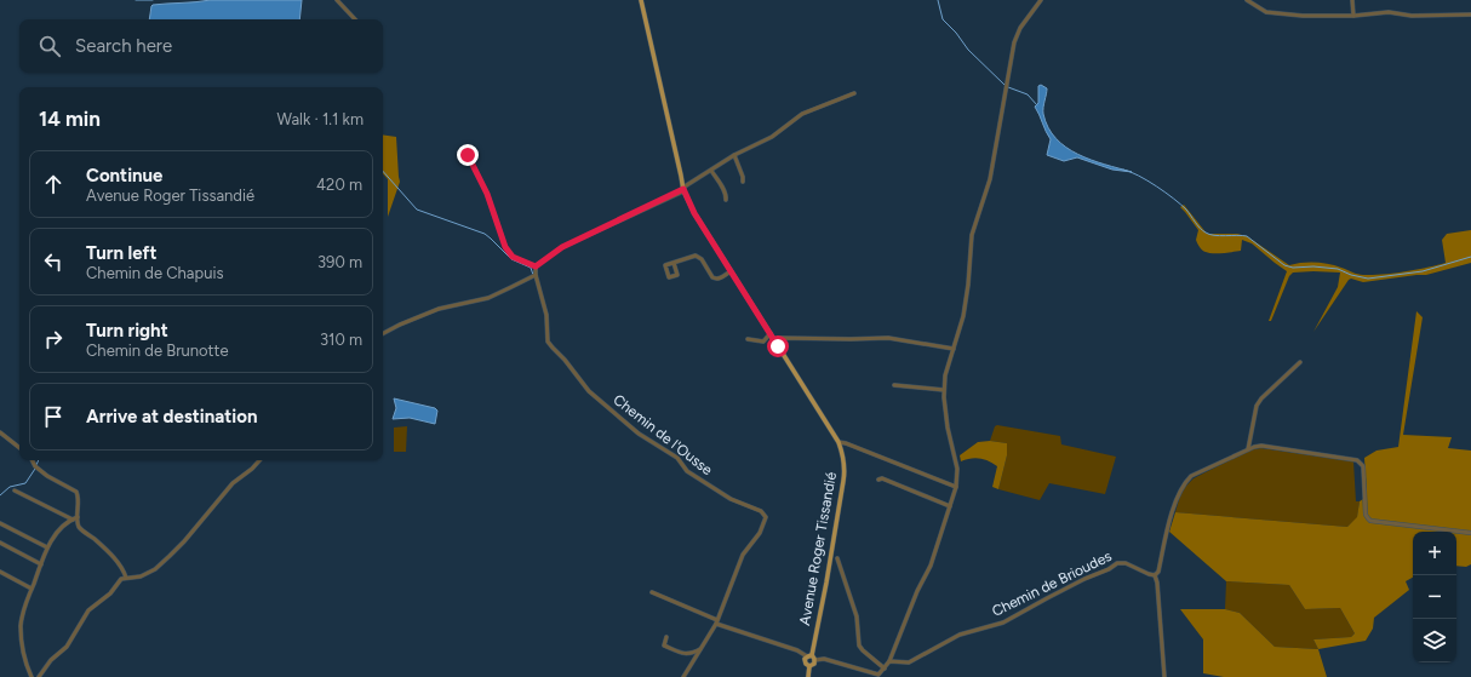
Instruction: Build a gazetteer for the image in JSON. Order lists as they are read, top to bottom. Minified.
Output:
{"streets":{"main road":["Avenue Roger Tissandié"],"street":["Chemin de l'Ousse","Chemin de Brioudes"]},"page":{"search":"Search here","heading":["14 min","Walk · 1.1 km"],"list":[["Continue","Avenue Roger Tissandié","420 m"],["Turn left","Chemin de Chapuis","390 m"],["Turn right","Chemin de Brunotte","310 m"],"Arrive at destination"],"map_buttons":["+","−"]}}
